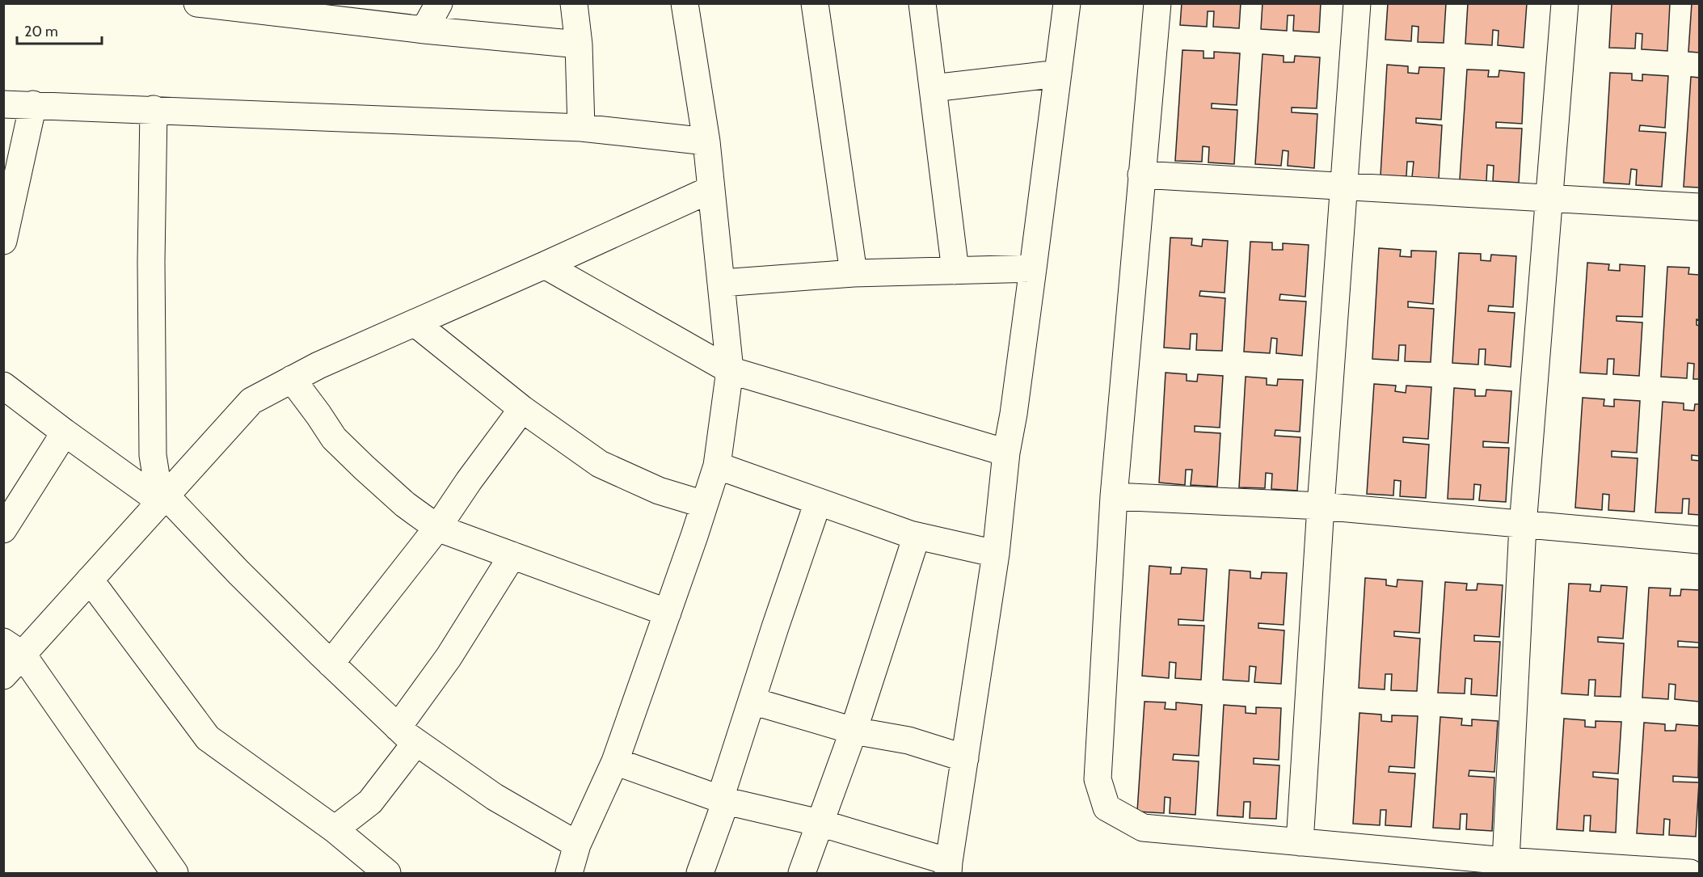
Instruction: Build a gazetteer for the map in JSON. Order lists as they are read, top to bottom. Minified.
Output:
{"scale_bar":"20 m"}
